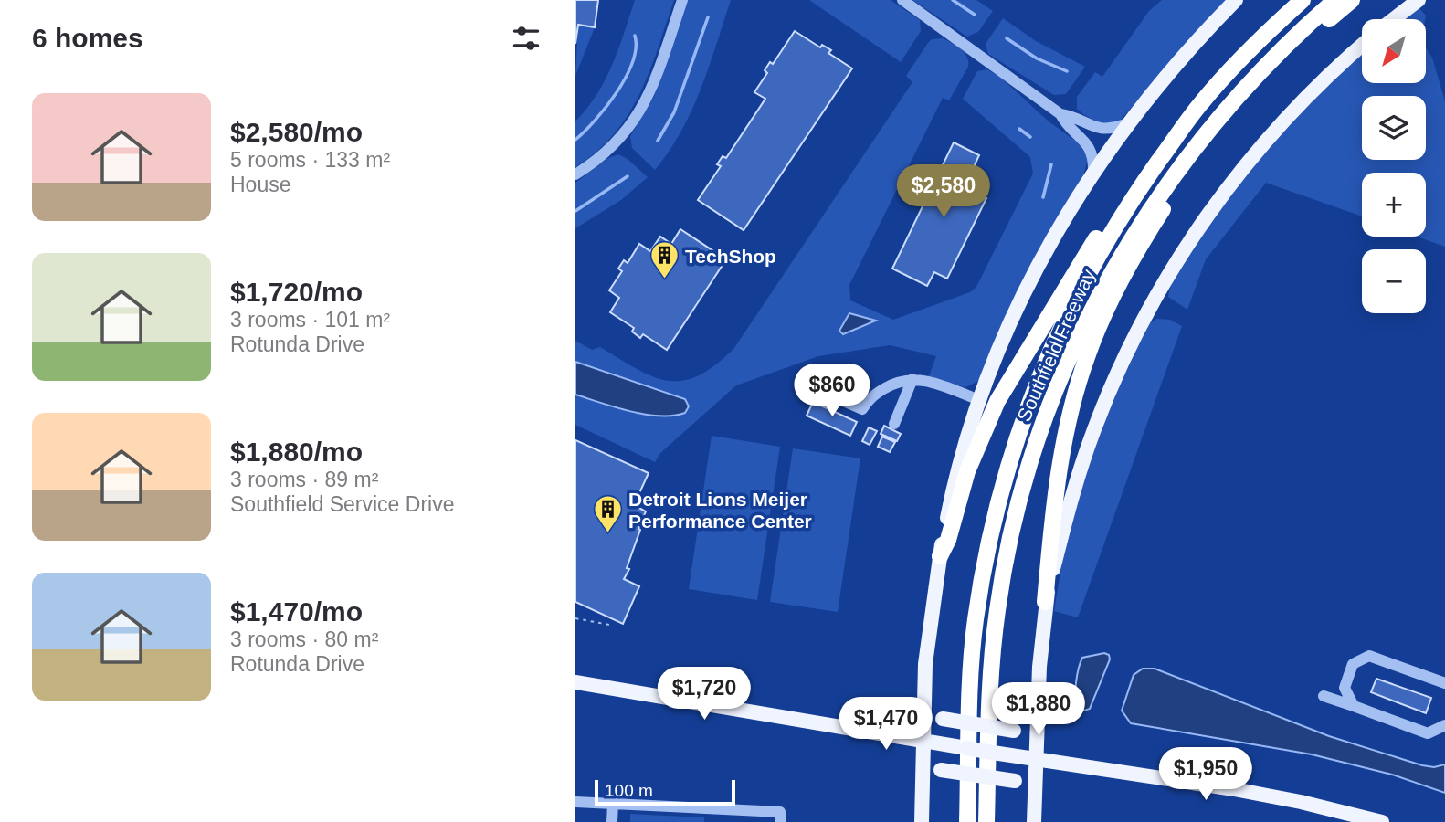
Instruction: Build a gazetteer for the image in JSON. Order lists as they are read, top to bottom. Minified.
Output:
{"streets":{"highway":["Southfield Freeway"]},"places":{"building":["TechShop","Detroit Lions Meijer Performance Center"]},"scale_bar":"100 m","north":"bottom left","page":{"heading":"6 homes","map_buttons":["+","−"],"list":[{"name":"$2,580/mo","note":"5 rooms · 133 m² · House"},{"name":"$1,720/mo","note":"3 rooms · 101 m² · Rotunda Drive"},{"name":"$1,880/mo","note":"3 rooms · 89 m² · Southfield Service Drive"},{"name":"$1,470/mo","note":"3 rooms · 80 m² · Rotunda Drive"}],"price":["$2,580","$860","$1,720","$1,880","$1,470","$1,950"],"scale":"100 m"}}
